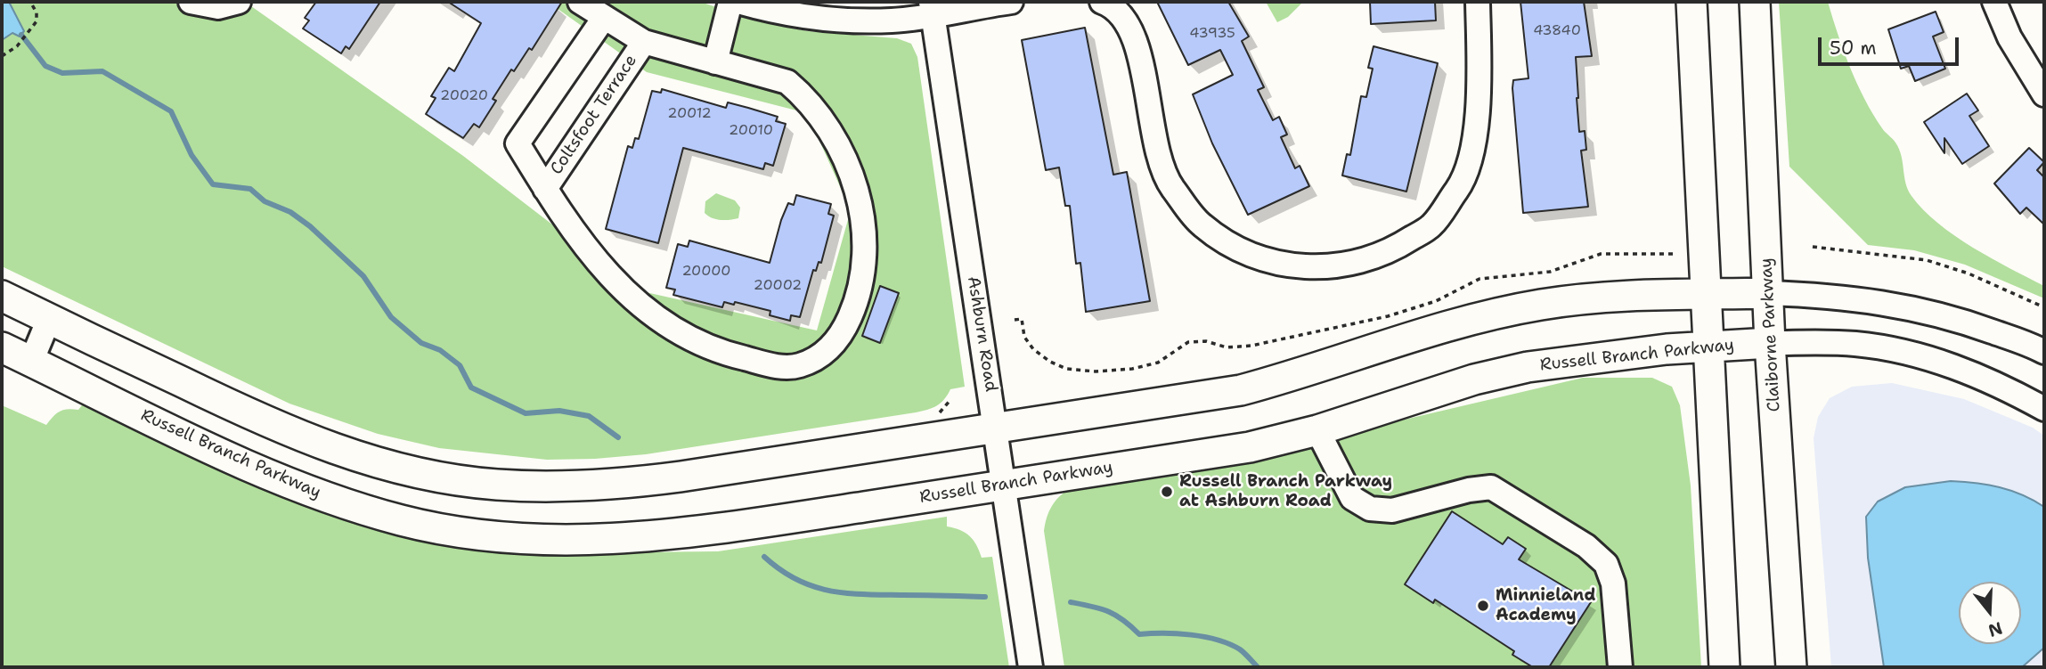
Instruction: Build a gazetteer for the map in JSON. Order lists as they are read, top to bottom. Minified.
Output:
{"streets":{"main road":["Claiborne Parkway","Russell Branch Parkway"],"street":["Coltsfoot Terrace","Ashburn Road"]},"crossings":[["Ashburn Road","Russell Branch Parkway"],["Claiborne Parkway","Russell Branch Parkway"]],"places":["Russell Branch Parkway at Ashburn Road","Minnieland Academy"],"house_numbers":["43840","43935","20020","20012","20010","20000","20002"],"scale_bar":"50 m","north":"bottom"}
